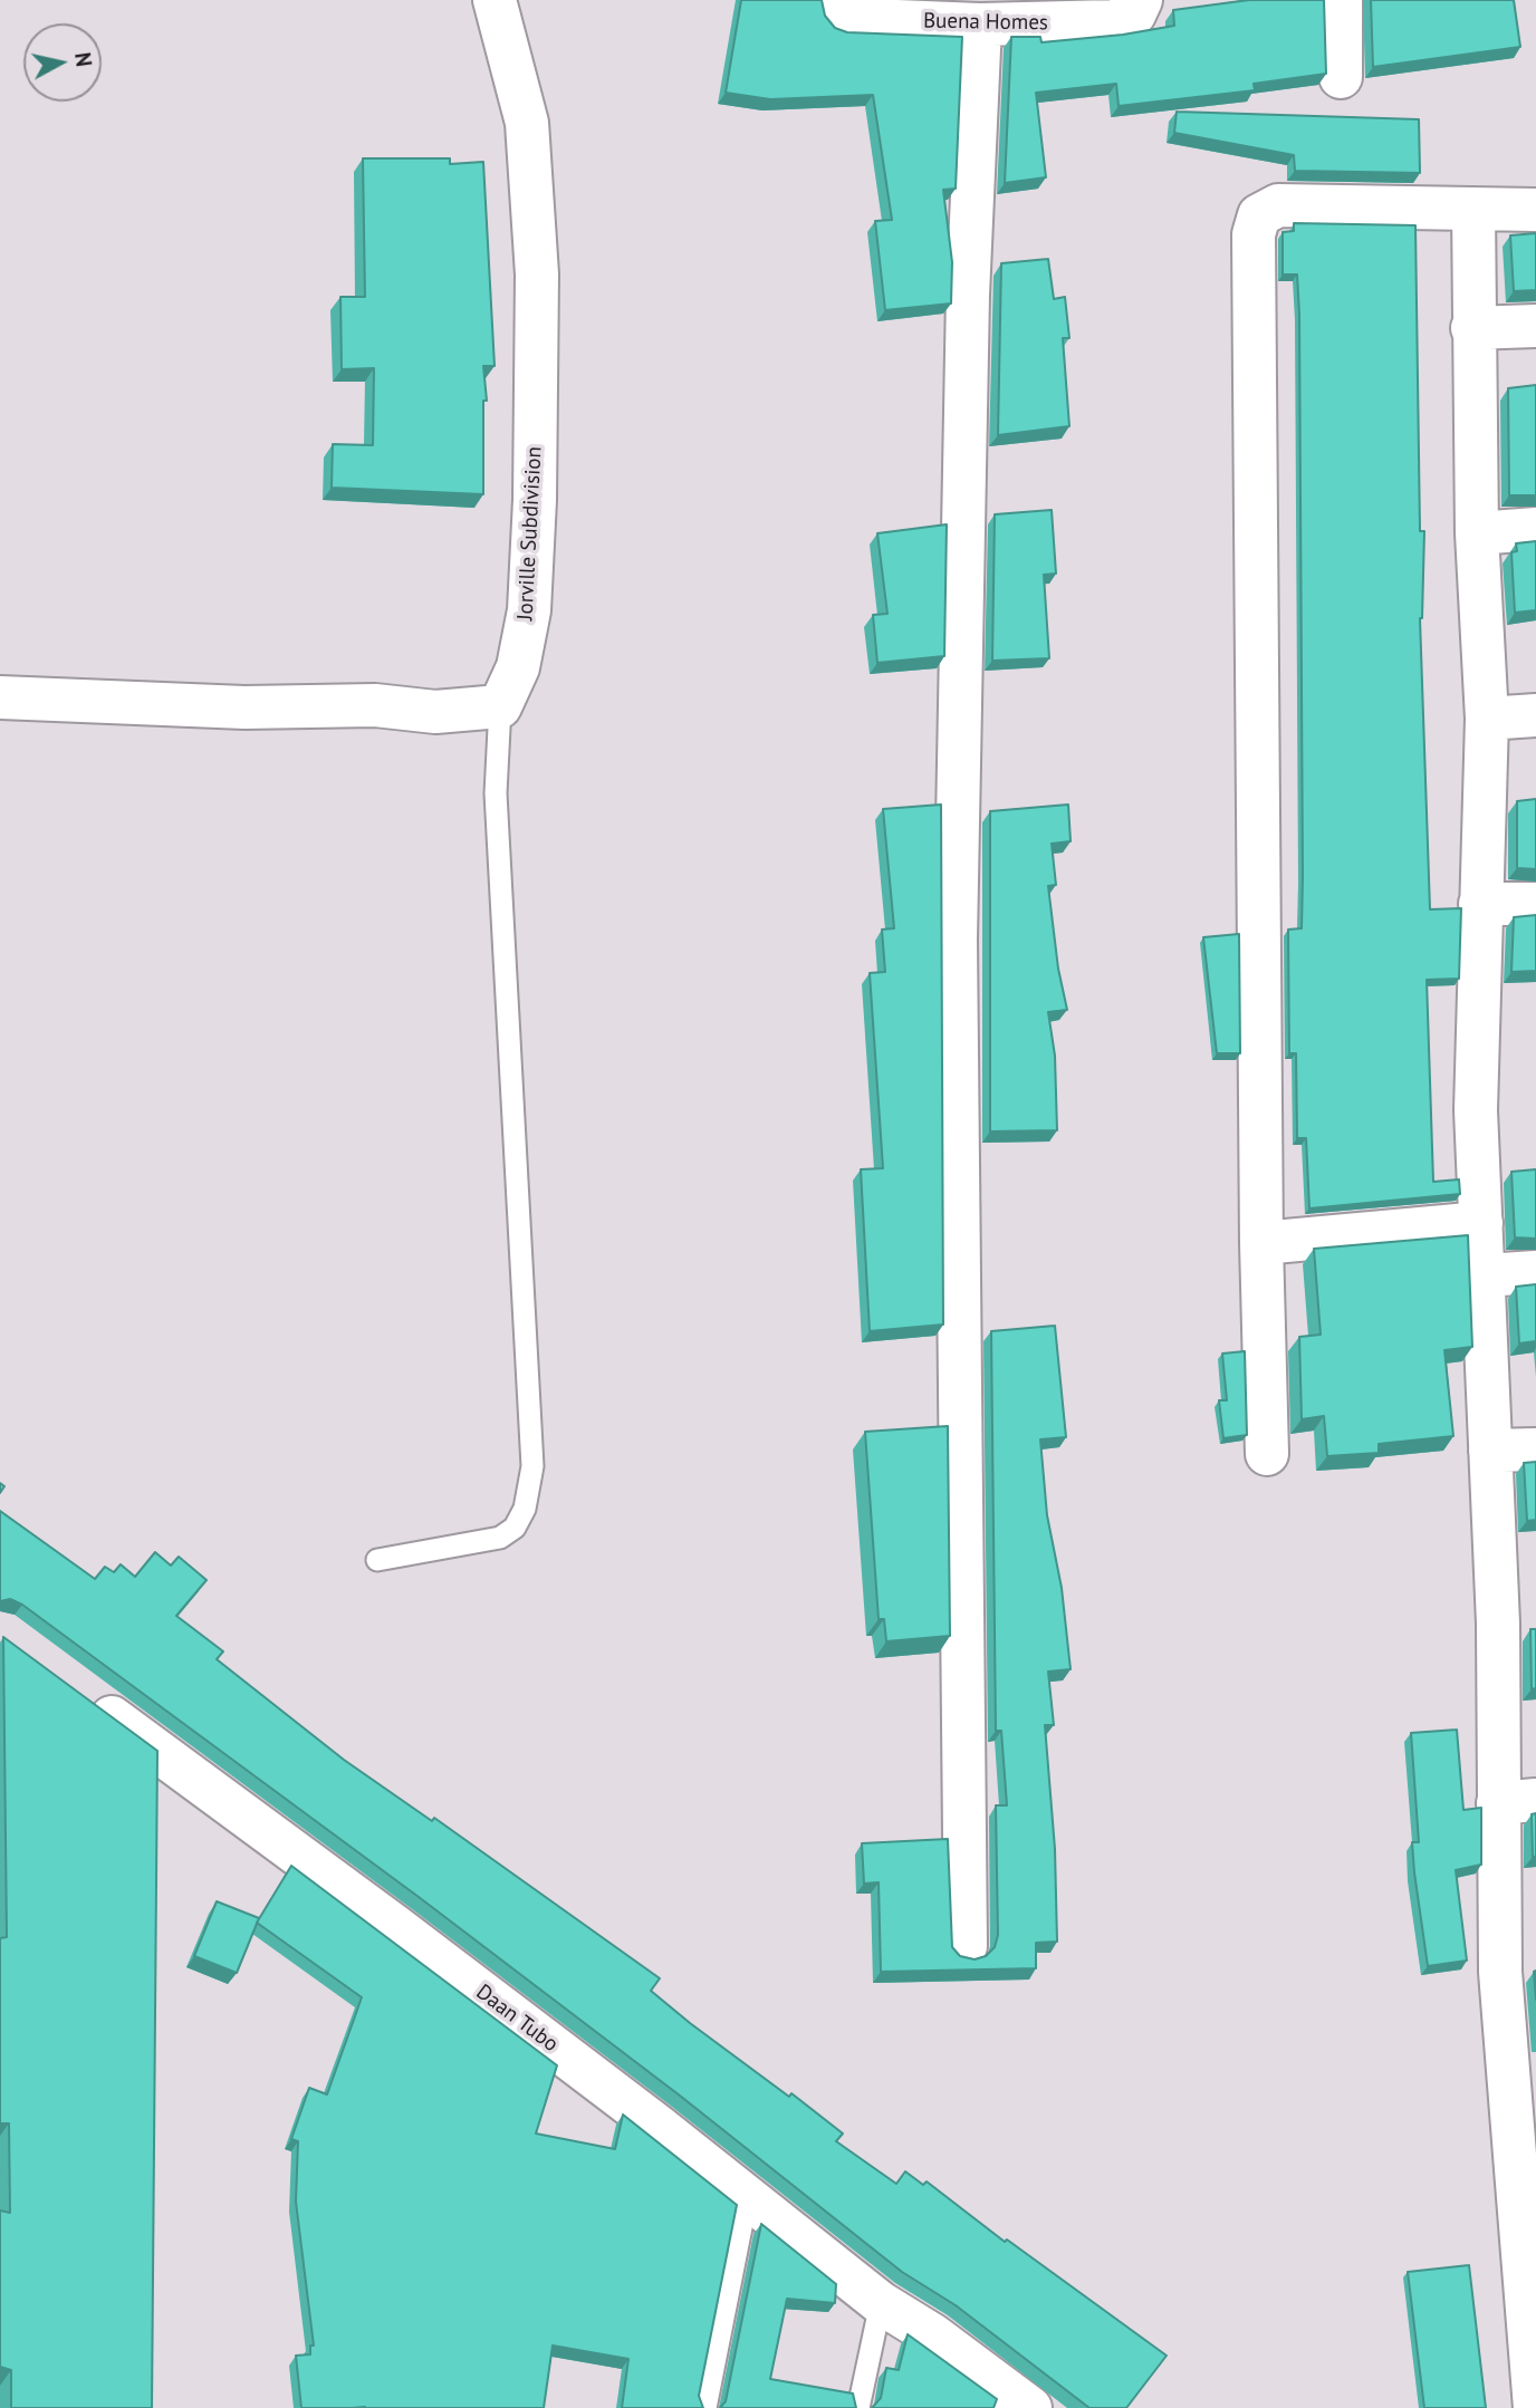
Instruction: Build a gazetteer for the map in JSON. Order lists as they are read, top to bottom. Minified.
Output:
{"streets":{"street":["Buena Homes","Jorville Subdivision","Daan Tubo"]},"north":"right"}
